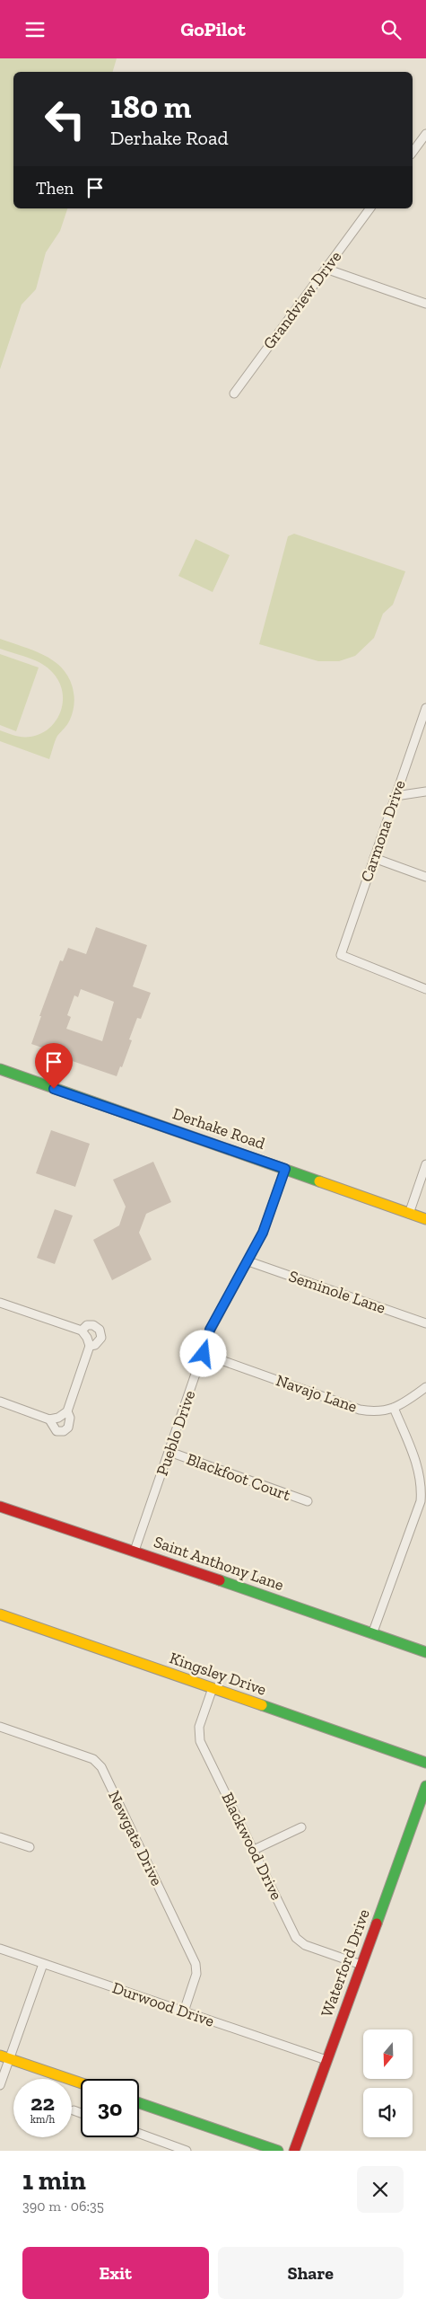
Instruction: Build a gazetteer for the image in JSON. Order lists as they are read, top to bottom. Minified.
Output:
{"streets":{"street":["Grandview Drive","Carmona Drive","Derhake Road","Seminole Lane","Navajo Lane","Pueblo Drive","Blackfoot Court","Saint Anthony Lane","Kingsley Drive","Newgate Drive","Blackwood Drive","Waterford Drive","Durwood Drive"]},"crossings":[["Derhake Road","Pueblo Drive"],["Seminole Lane","Pueblo Drive"],["Navajo Lane","Pueblo Drive"],["Pueblo Drive","Blackfoot Court"],["Pueblo Drive","Saint Anthony Lane"],["Kingsley Drive","Blackwood Drive"],["Newgate Drive","Durwood Drive"],["Blackwood Drive","Waterford Drive"],["Waterford Drive","Durwood Drive"]],"north":"bottom","page":{"header":"GoPilot","turn":["180 m","Derhake Road"],"then":"Then","speed":"22 km/h","limit":"30","heading":["1 min","390 m · 06:35"],"buttons":["Exit","Share"]}}
